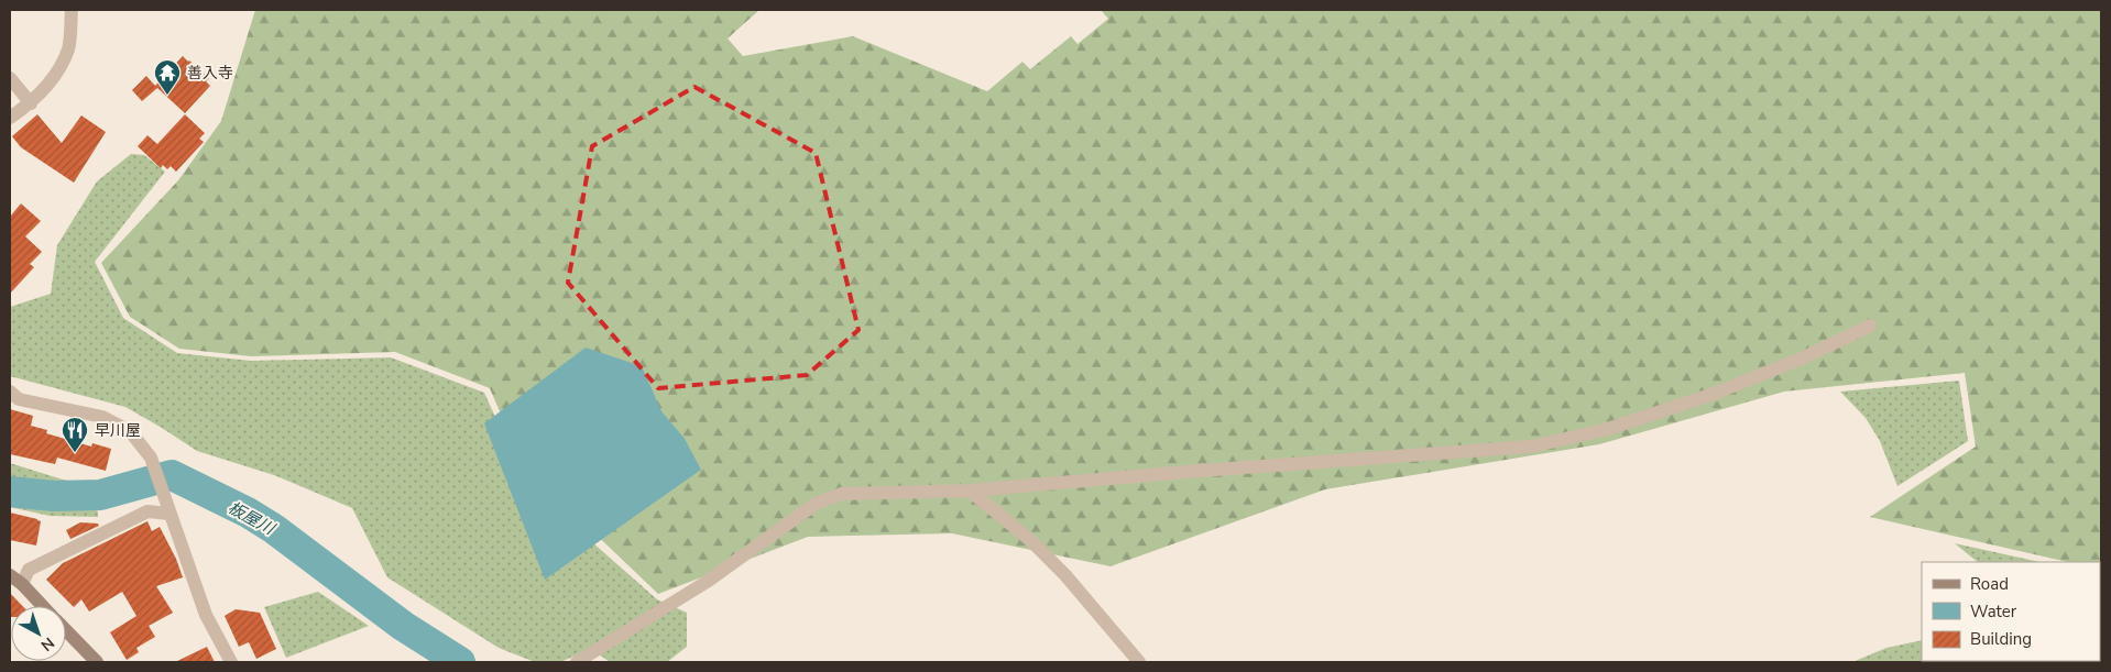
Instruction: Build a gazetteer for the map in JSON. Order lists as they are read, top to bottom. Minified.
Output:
{"water":["板屋川"],"places":{"temple":["善入寺"],"restaurant":["早川屋"]},"legend":["Road","Water","Building"],"north":"bottom right"}
